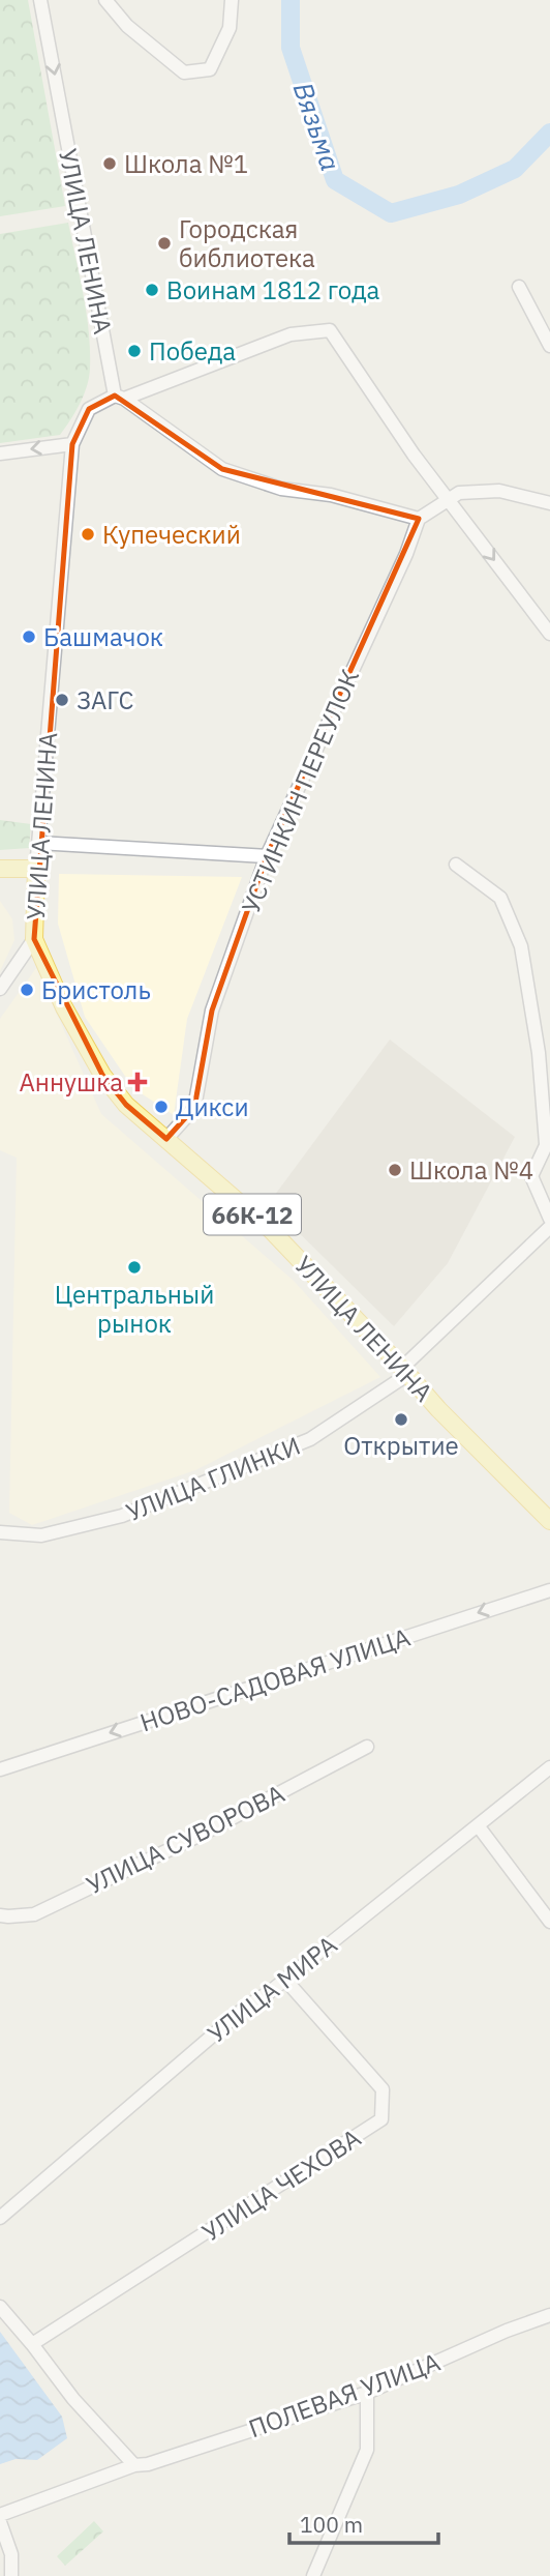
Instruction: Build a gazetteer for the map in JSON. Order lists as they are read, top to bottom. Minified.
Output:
{"streets":{"main road":["УЛИЦА ЛЕНИНА","66К-12"],"street":["УСТИНКИН ПЕРЕУЛОК","УЛИЦА ГЛИНКИ","НОВО-САДОВАЯ УЛИЦА","УЛИЦА СУВОРОВА","УЛИЦА МИРА","УЛИЦА ЧЕХОВА","ПОЛЕВАЯ УЛИЦА"]},"crossings":[["УЛИЦА ЛЕНИНА","УСТИНКИН ПЕРЕУЛОК"],["УЛИЦА ЛЕНИНА","УЛИЦА ГЛИНКИ"],["УЛИЦА МИРА","УЛИЦА ЧЕХОВА"]],"one_way":["НОВО-САДОВАЯ УЛИЦА"],"water":["Вязьма"],"places":{"other":["Школа №1","Городская библиотека","Воинам 1812 года","Победа","Купеческий","Башмачок","ЗАГС","Бристоль","Дикси","Школа №4","Центральный рынок","Открытие"],"health":["Аннушка"]},"scale_bar":"100 m"}
